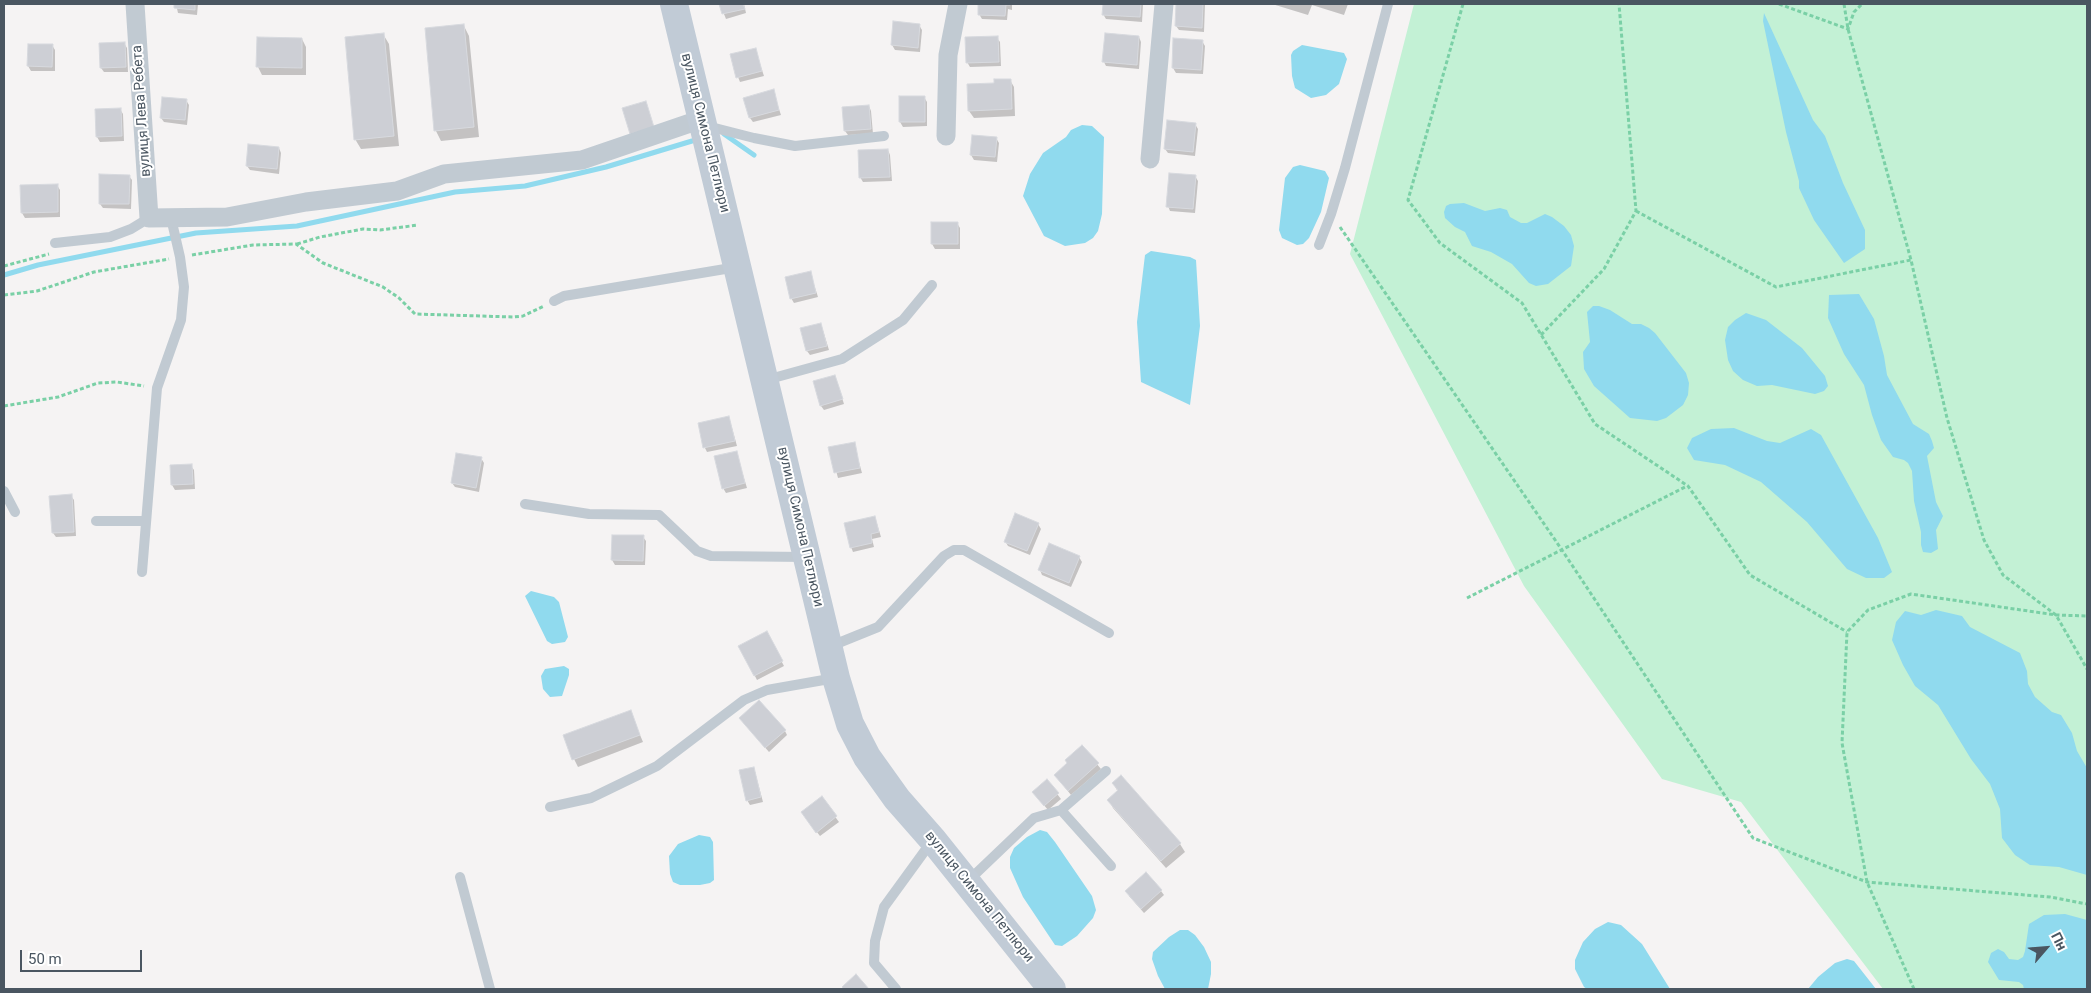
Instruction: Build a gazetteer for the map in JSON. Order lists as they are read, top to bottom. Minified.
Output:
{"streets":{"main road":["вулиця Симона Петлюри"],"street":["вулиця Лева Ребета"]},"scale_bar":"50 m","north":"top right"}
